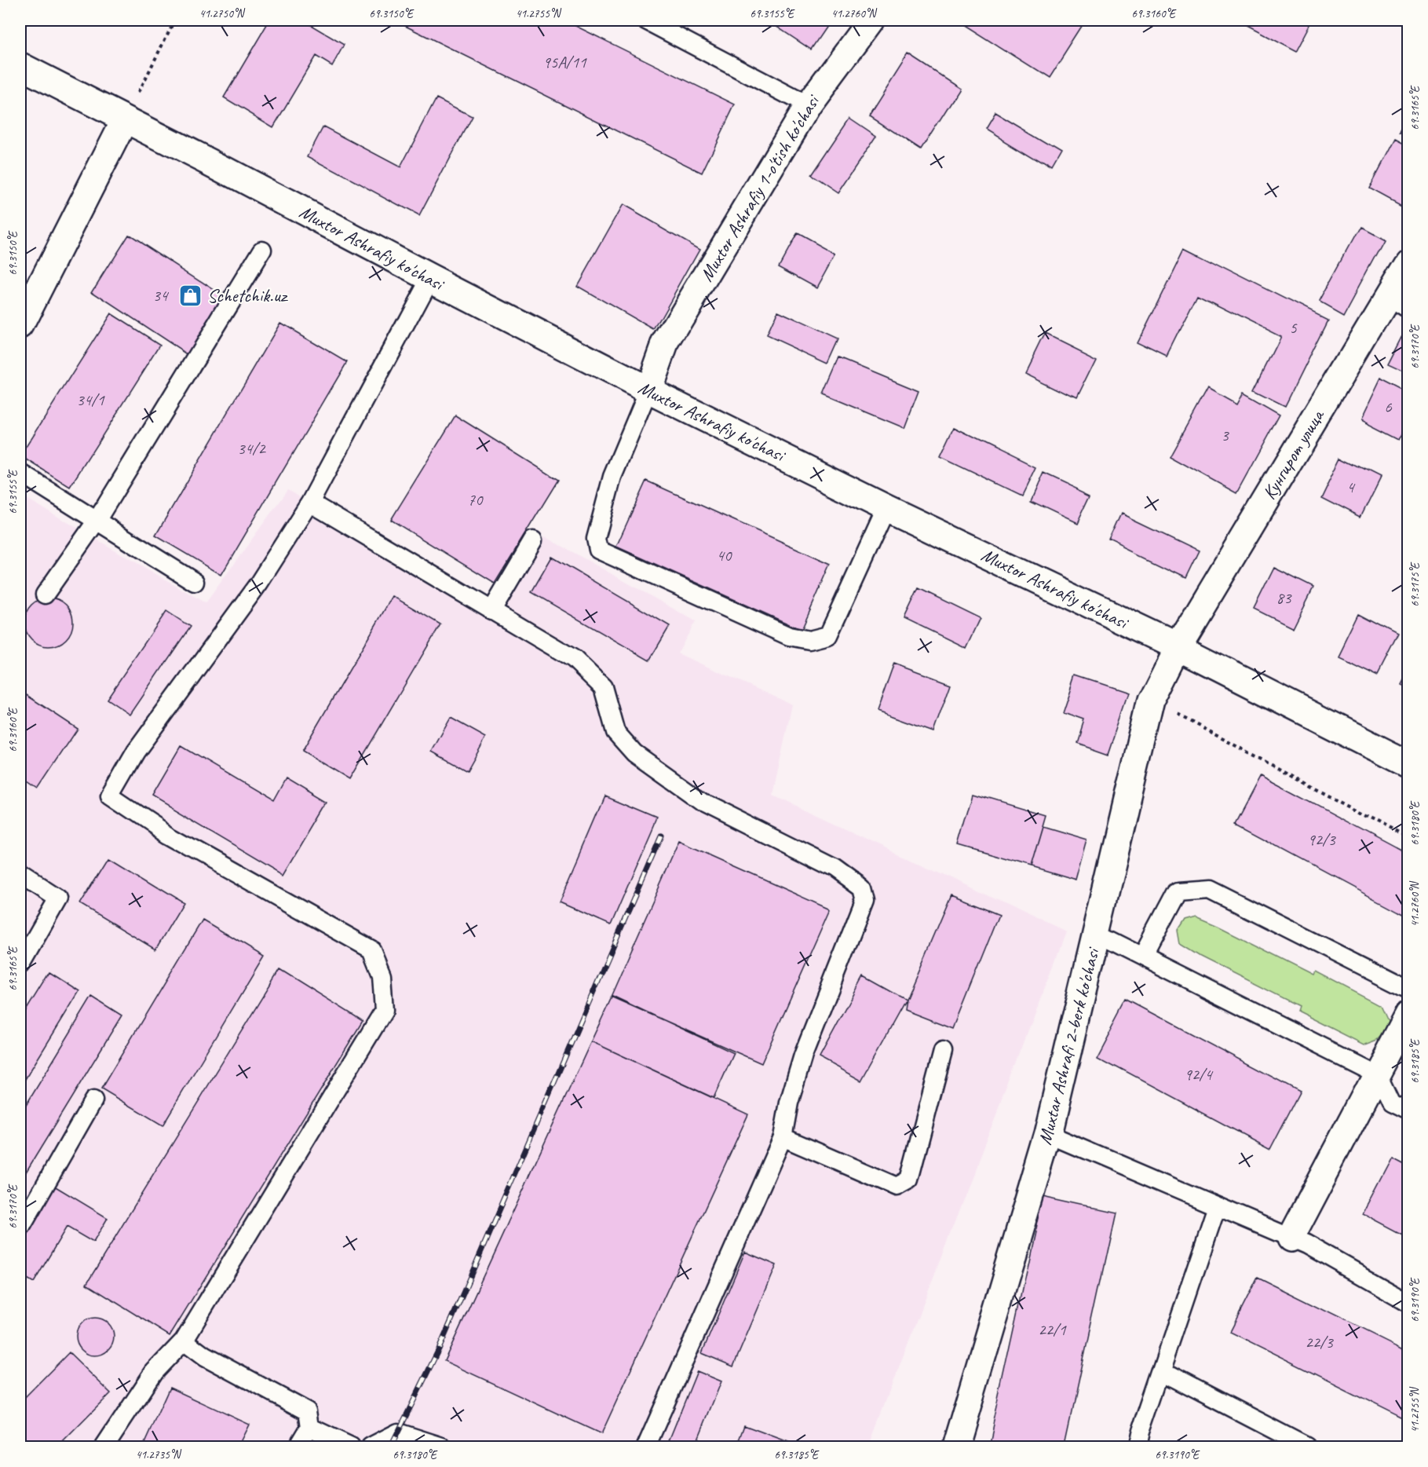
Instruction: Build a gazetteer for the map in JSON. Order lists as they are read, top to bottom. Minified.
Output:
{"streets":{"street":["Muxtor Ashrafiy 1-o'tish ko'chasi","Muxtor Ashrafiy ko'chasi","Кунгирот улица","Muxtar Ashrafi 2-berk ko'chasi"]},"crossings":[["Muxtor Ashrafiy 1-o'tish ko'chasi","Muxtor Ashrafiy ko'chasi"],["Muxtor Ashrafiy ko'chasi","Кунгирот улица"],["Muxtor Ashrafiy ko'chasi","Muxtar Ashrafi 2-berk ko'chasi"],["Кунгирот улица","Muxtar Ashrafi 2-berk ko'chasi"]],"places":{"shop":["Schetchik.uz"]},"house_numbers":["95A/11","34","5","34/1","6","3","34/2","4","70","40","83","92/3","92/4","22/1","22/3"],"coordinates":["41.2750°N","69.3150°E","41.2755°N","69.3155°E","41.2760°N","69.3160°E","69.3165°E","69.3170°E","69.3175°E","69.3180°E","69.3185°E","69.3190°E","41.2735°N"]}
